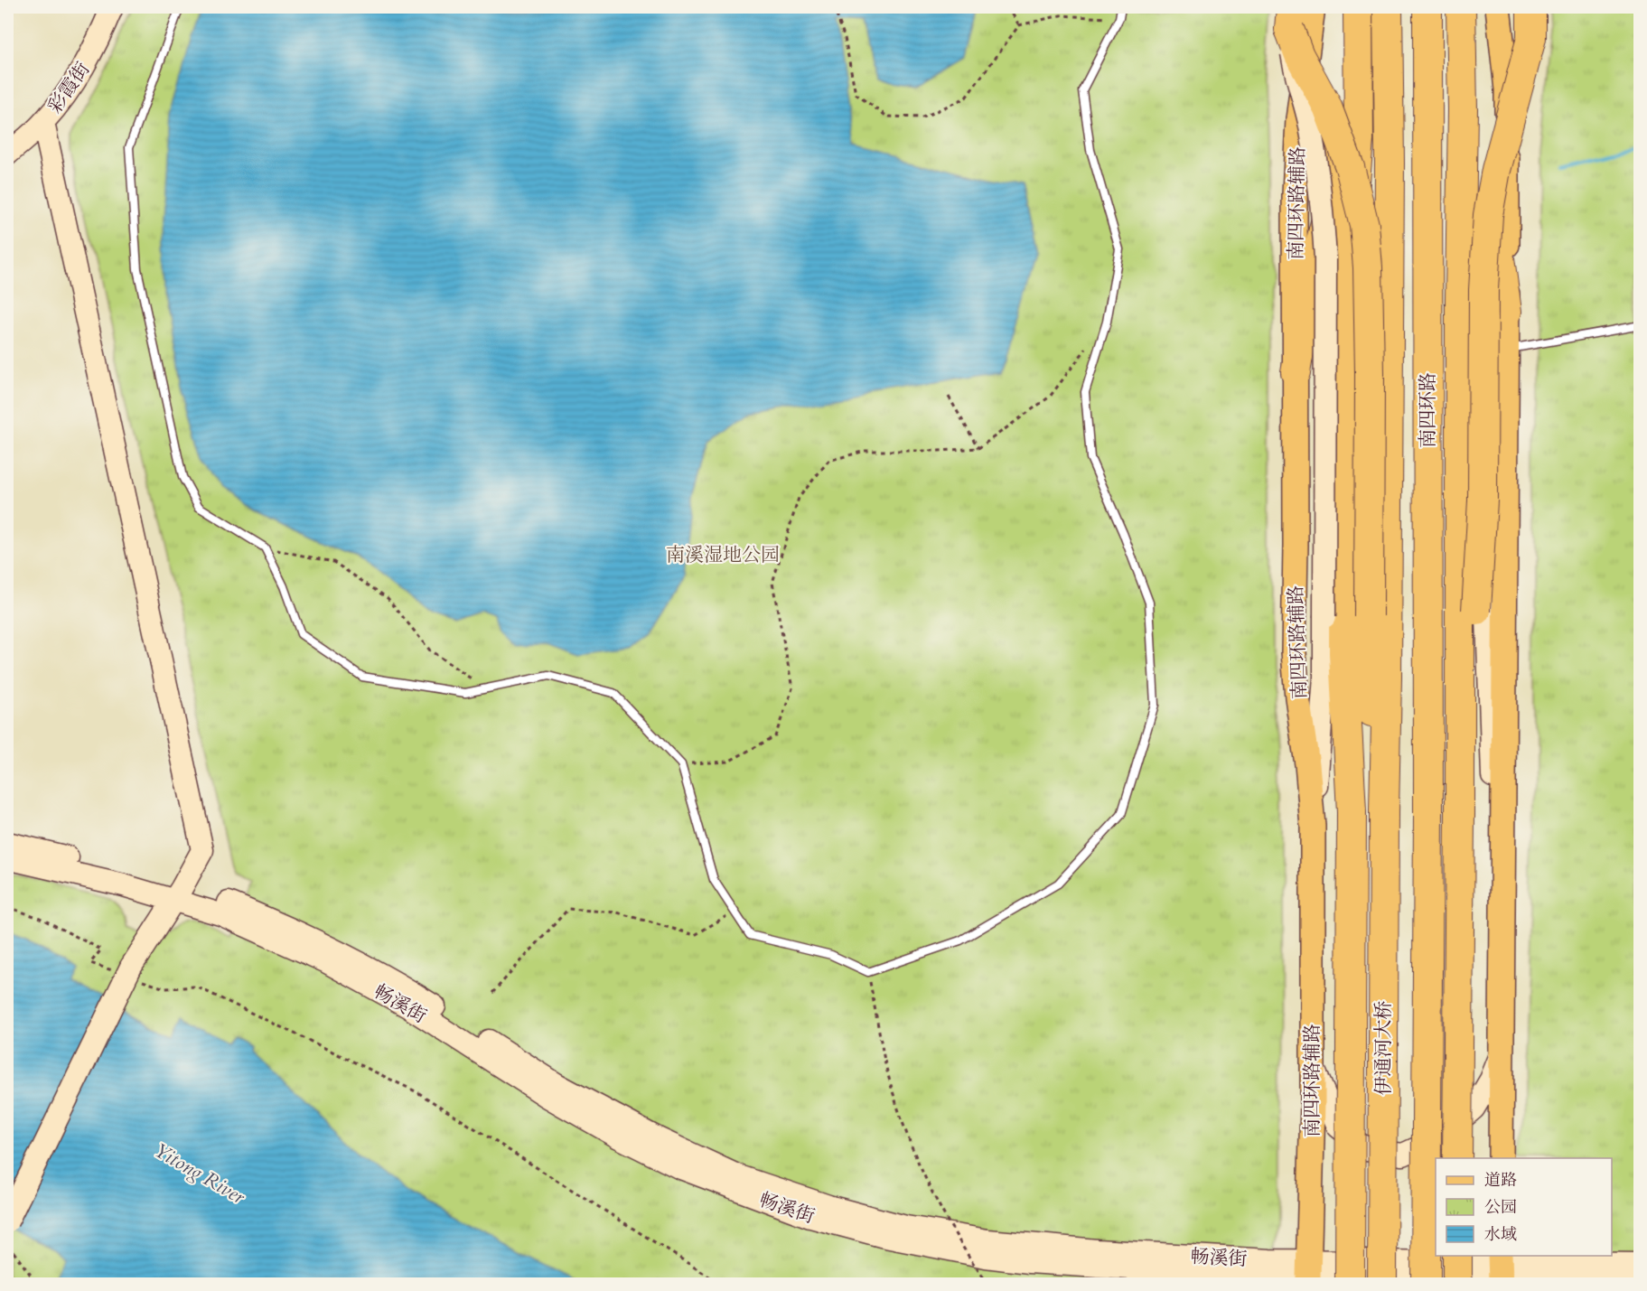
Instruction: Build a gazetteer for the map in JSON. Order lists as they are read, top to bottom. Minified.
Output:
{"streets":{"highway":["南四环路","伊通河大桥"],"main road":["彩霞街","南四环路辅路","畅溪街"]},"crossings":[["南四环路辅路","畅溪街"],["南四环路","伊通河大桥"]],"water":["Yitong River"],"parks":["南溪湿地公园"],"legend":["道路","公园","水域"]}
